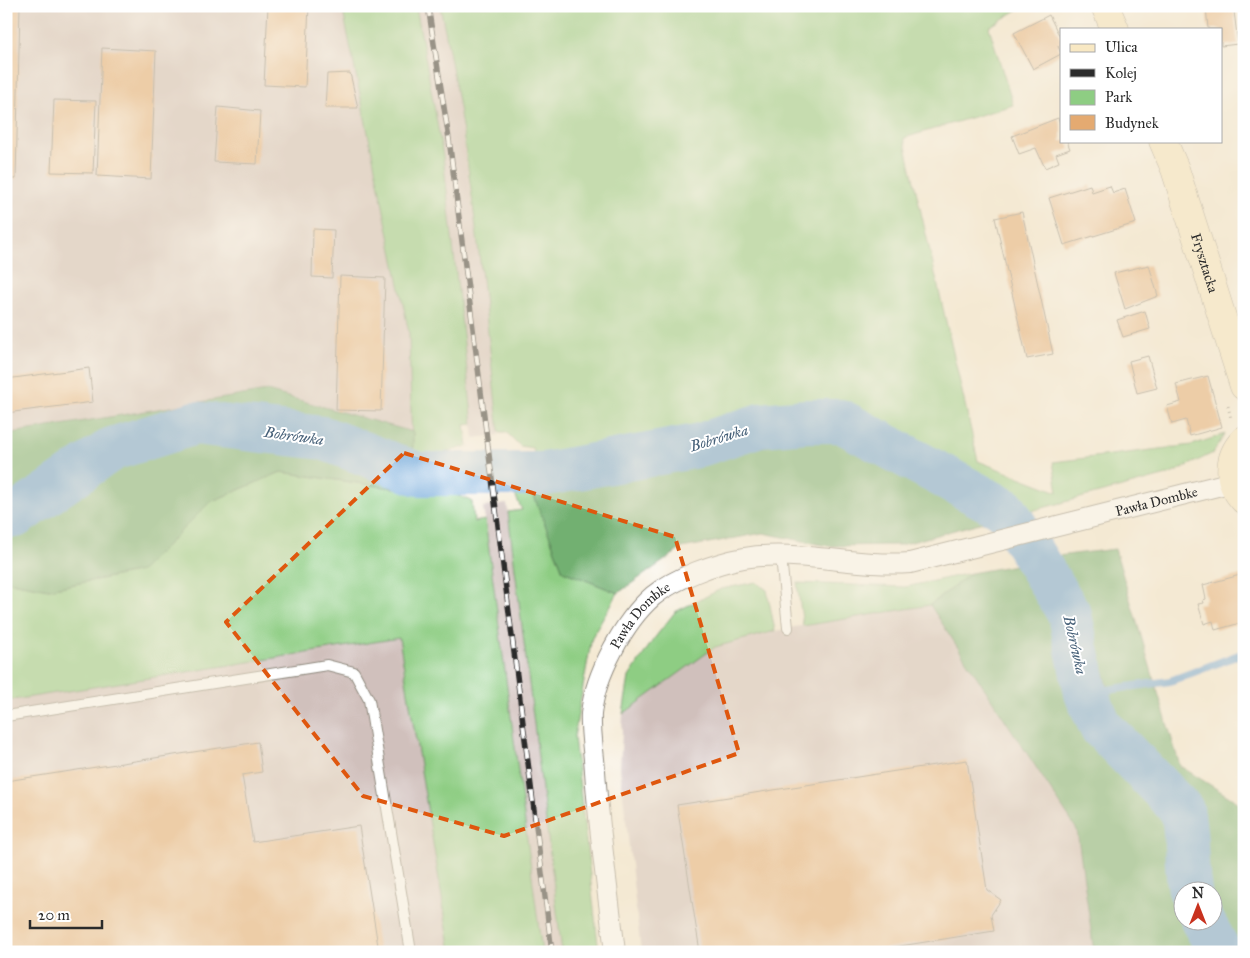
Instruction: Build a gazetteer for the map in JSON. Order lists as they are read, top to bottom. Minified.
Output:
{"streets":{"street":["Frysztacka","Pawła Dombke"]},"water":["Bobrówka"],"legend":["Ulica","Kolej","Park","Budynek"],"scale_bar":"20 m","north":"top"}
